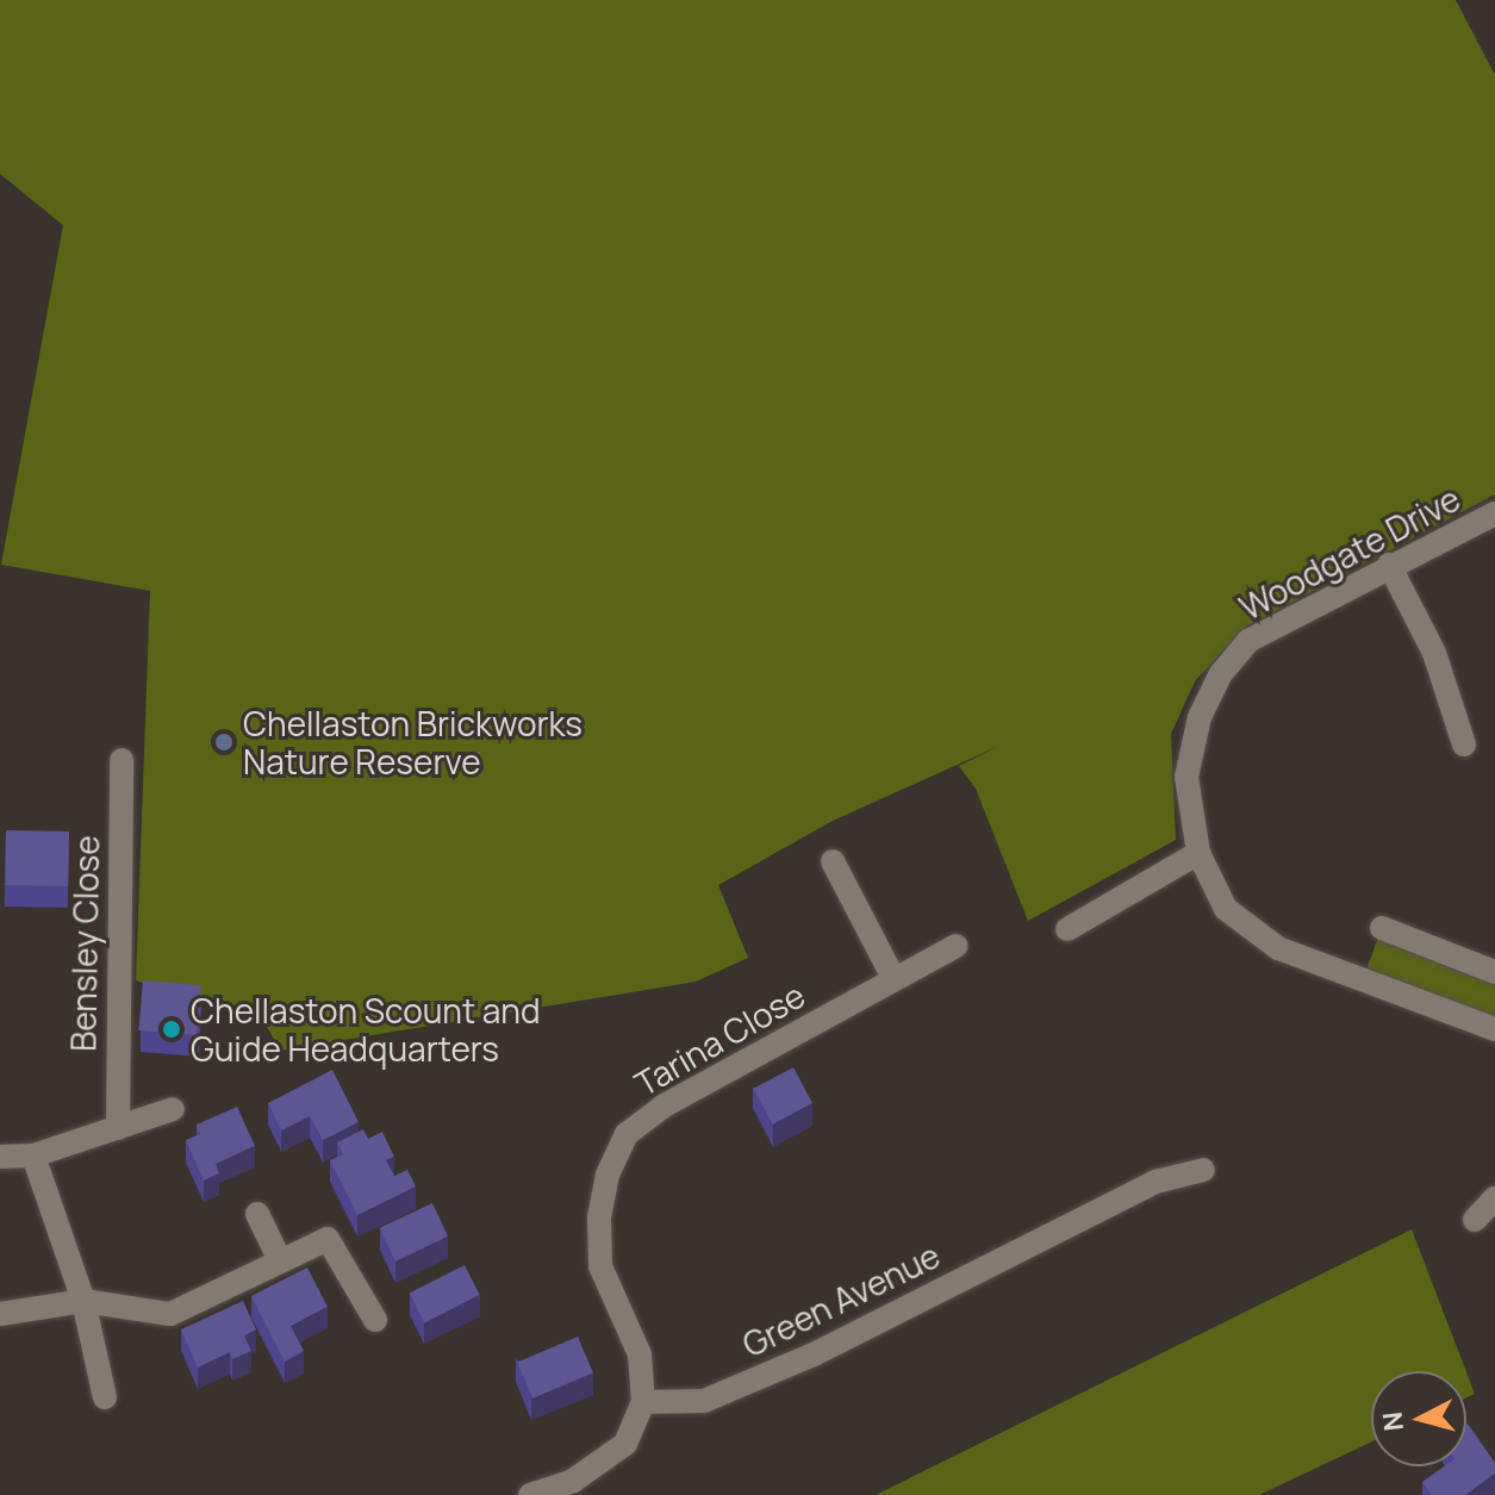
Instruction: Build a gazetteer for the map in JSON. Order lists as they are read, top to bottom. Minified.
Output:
{"streets":{"street":["Woodgate Drive","Bensley Close","Tarina Close","Green Avenue"]},"crossings":[["Tarina Close","Green Avenue"]],"places":["Chellaston Brickworks Nature Reserve","Chellaston Scount and Guide Headquarters"],"north":"left"}
